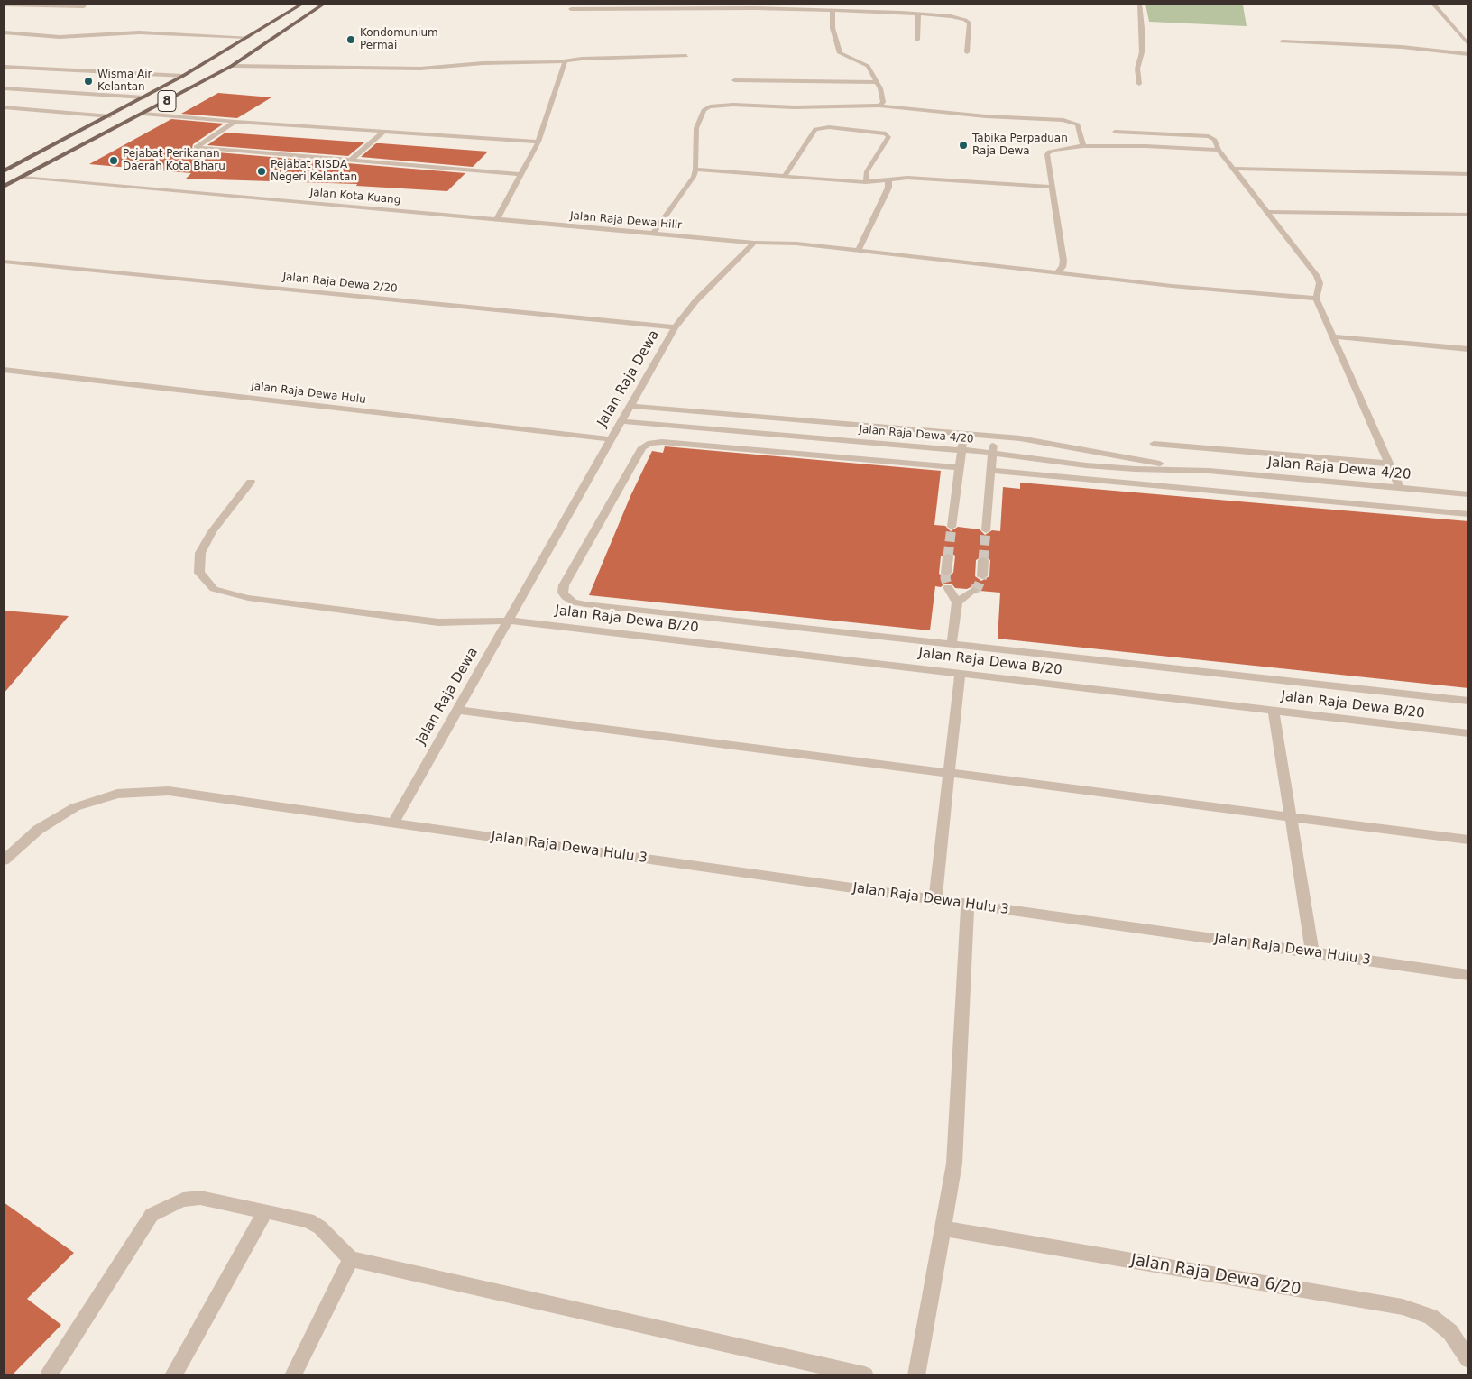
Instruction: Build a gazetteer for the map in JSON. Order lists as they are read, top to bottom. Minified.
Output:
{"streets":{"main road":["8"],"street":["Jalan Kota Kuang","Jalan Raja Dewa Hilir","Jalan Raja Dewa 2/20","Jalan Raja Dewa","Jalan Raja Dewa Hulu","Jalan Raja Dewa 4/20","Jalan Raja Dewa B/20","Jalan Raja Dewa Hulu 3","Jalan Raja Dewa 6/20"]},"crossings":[["8","Jalan Kota Kuang"],["Jalan Kota Kuang","Jalan Raja Dewa Hilir"],["Jalan Raja Dewa Hilir","Jalan Raja Dewa"],["Jalan Raja Dewa 2/20","Jalan Raja Dewa"],["Jalan Raja Dewa","Jalan Raja Dewa Hulu"],["Jalan Raja Dewa","Jalan Raja Dewa 4/20"],["Jalan Raja Dewa","Jalan Raja Dewa B/20"],["Jalan Raja Dewa","Jalan Raja Dewa Hulu 3"]],"places":["Kondomunium Permai","Wisma Air Kelantan","Tabika Perpaduan Raja Dewa","Pejabat Perikanan Daerah Kota Bharu","Pejabat RISDA Negeri Kelantan"]}
